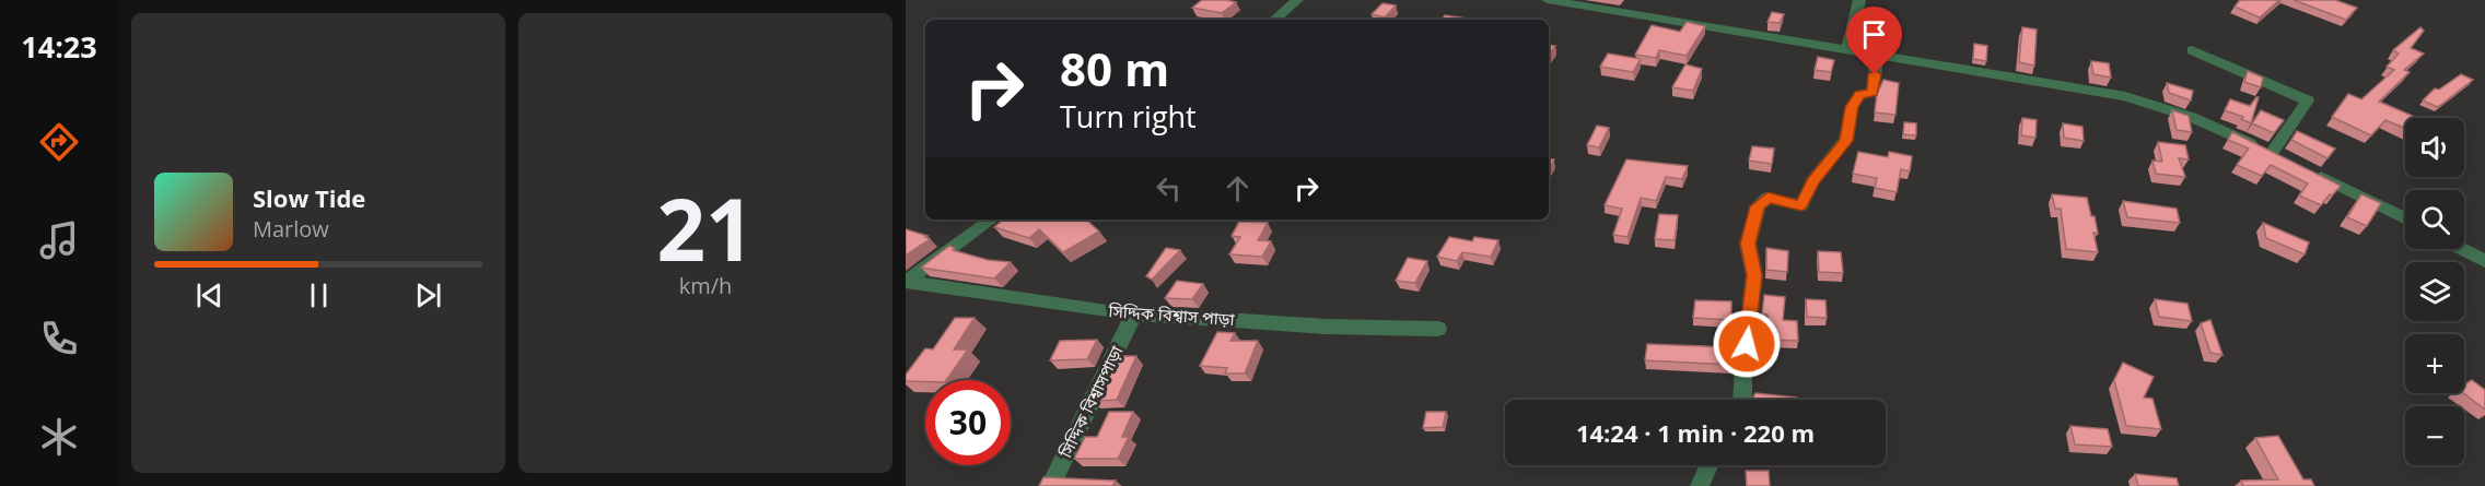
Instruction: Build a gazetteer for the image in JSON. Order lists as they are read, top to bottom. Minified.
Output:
{"streets":{"street":["সিদ্দিক বিশ্বাস পাড়া","সিদ্দিক বিশ্বাসপাড়া"]},"crossings":[["সিদ্দিক বিশ্বাস পাড়া","সিদ্দিক বিশ্বাসপাড়া"]],"page":{"tabs":"14:23","tile":["21","km/h"],"turn":["80 m","Turn right"],"map_buttons":["+","−"],"song":["Slow Tide","Marlow"],"limit":"30","trip":"14:24 · 1 min · 220 m"}}
